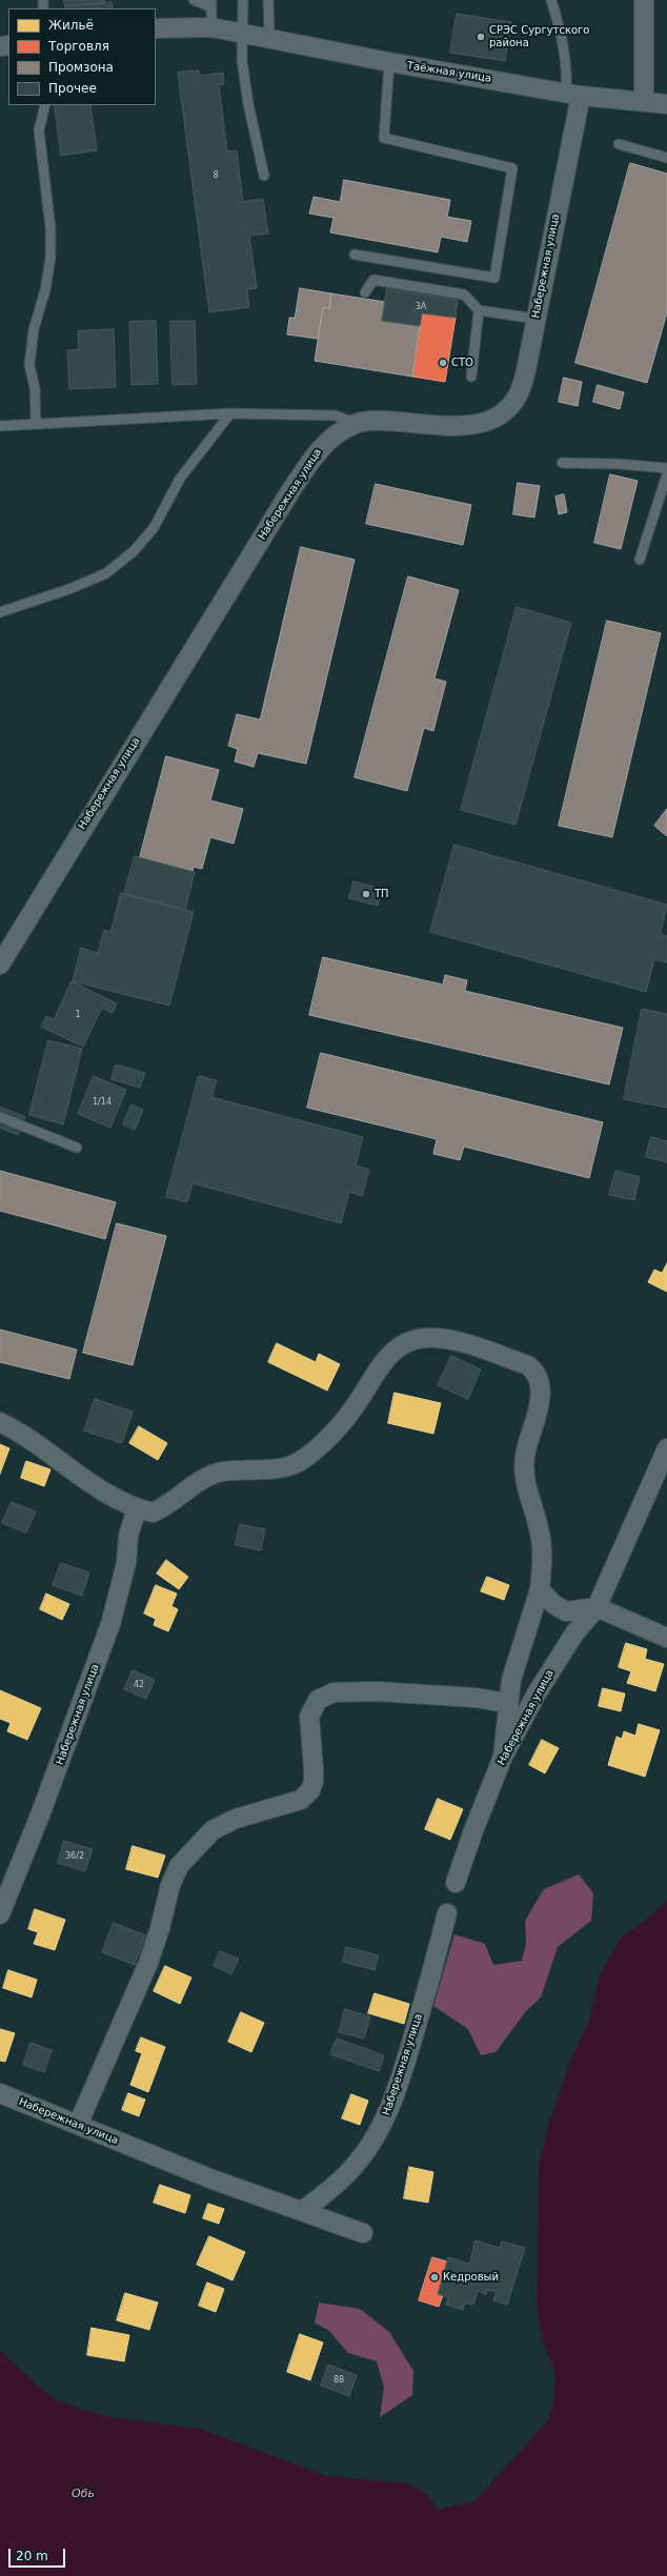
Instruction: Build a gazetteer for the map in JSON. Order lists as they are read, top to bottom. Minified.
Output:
{"streets":{"street":["Таёжная улица","Набережная улица"]},"crossings":[["Таёжная улица","Набережная улица"]],"water":["Обь"],"places":["СРЭС Сургутского района","СТО","ТП","Кедровый"],"house_numbers":["8","3А","1","1/14","42","36/2","88"],"legend":["Жильё","Торговля","Промзона","Прочее"],"scale_bar":"20 m"}
